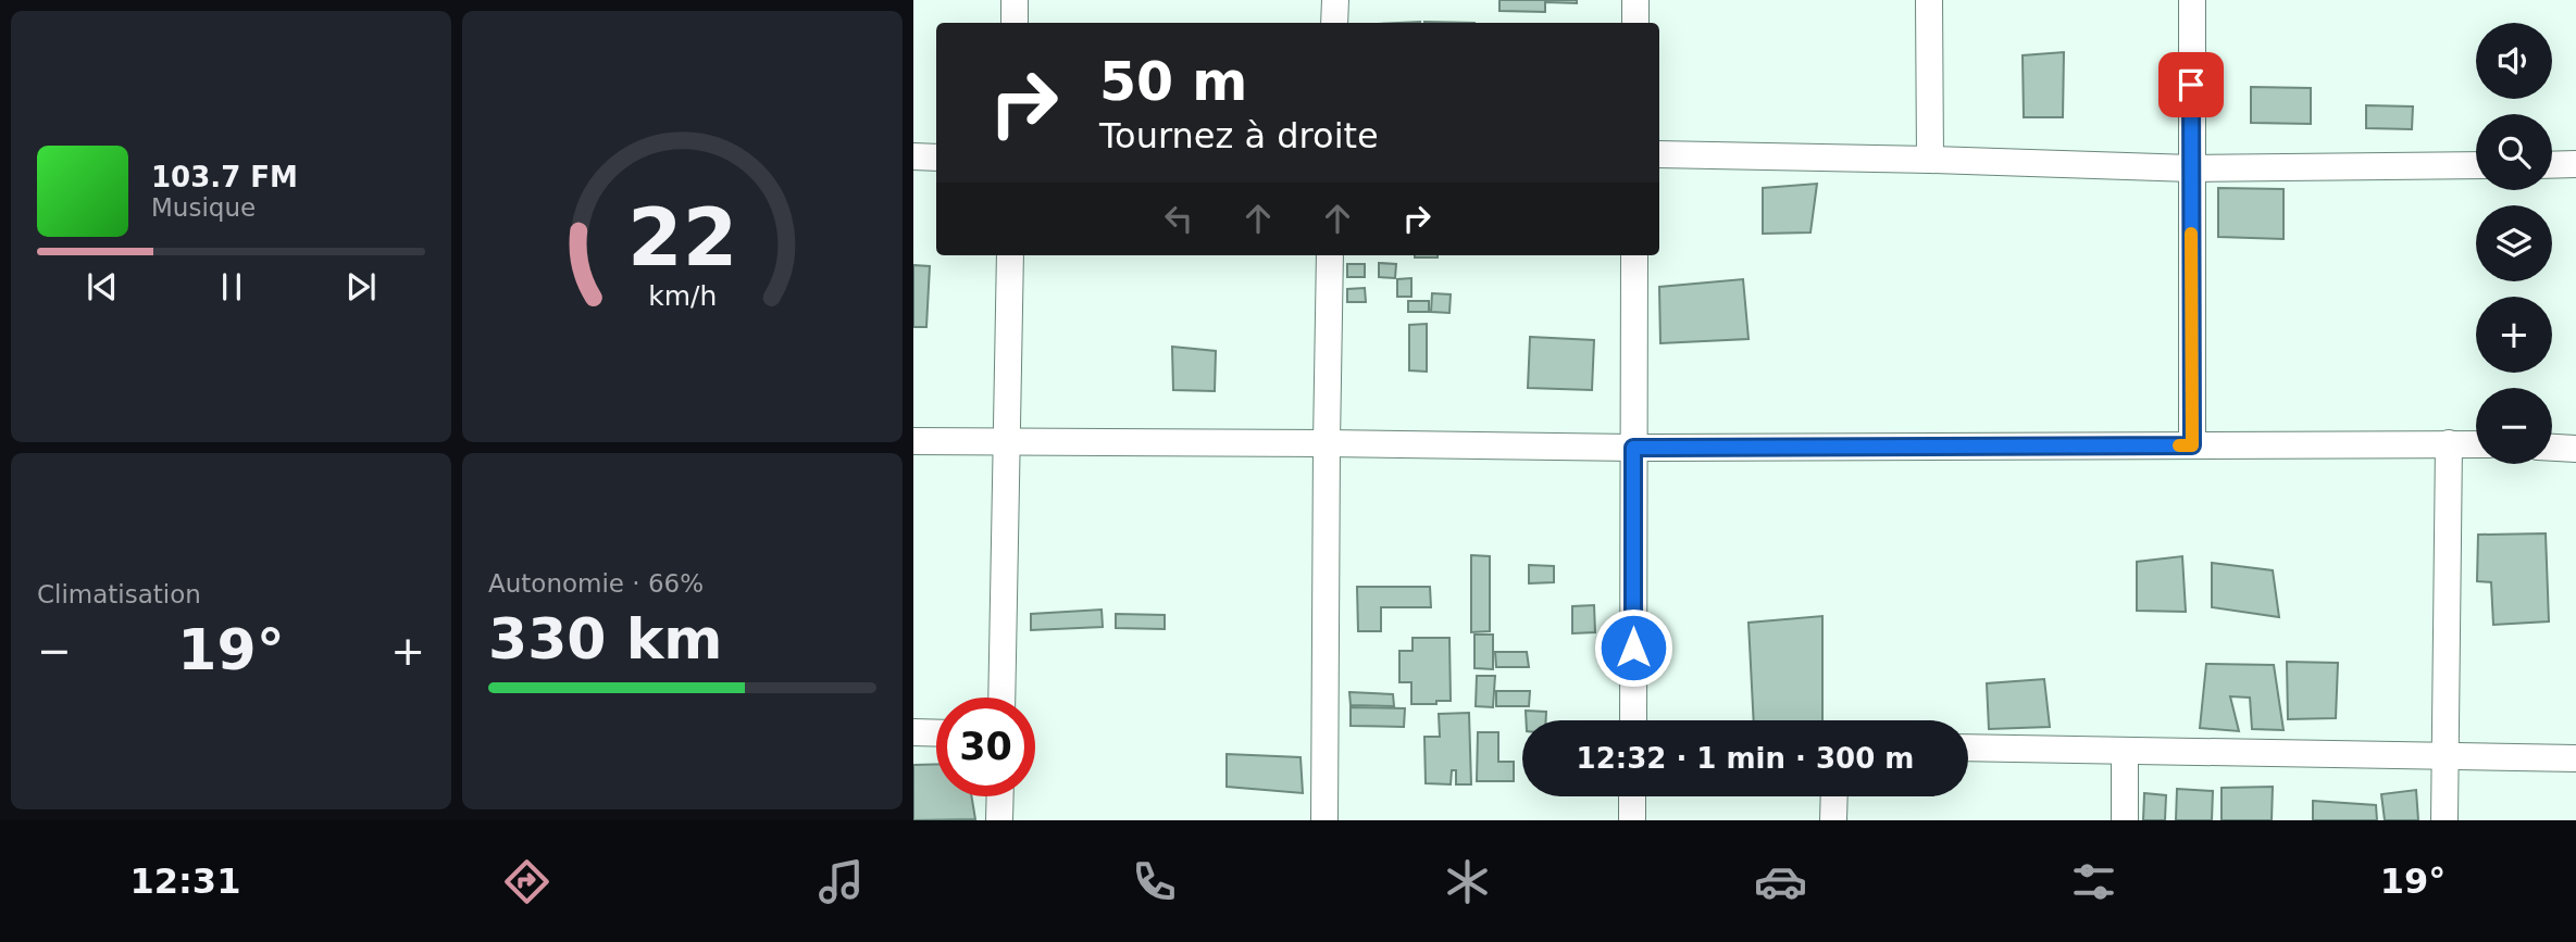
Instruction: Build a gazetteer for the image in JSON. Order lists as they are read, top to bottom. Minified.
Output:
{"page":{"map_buttons":["+","−"],"turn":["50 m","Tournez à droite"],"song":["103.7 FM","Musique"],"tile":["Climatisation",["Autonomie · 66%","330 km"]],"heat":["−","19°","+"],"limit":"30","trip":"12:32 · 1 min · 300 m","tabs":["12:31","19°"],"gauge":["22","km/h"]}}
